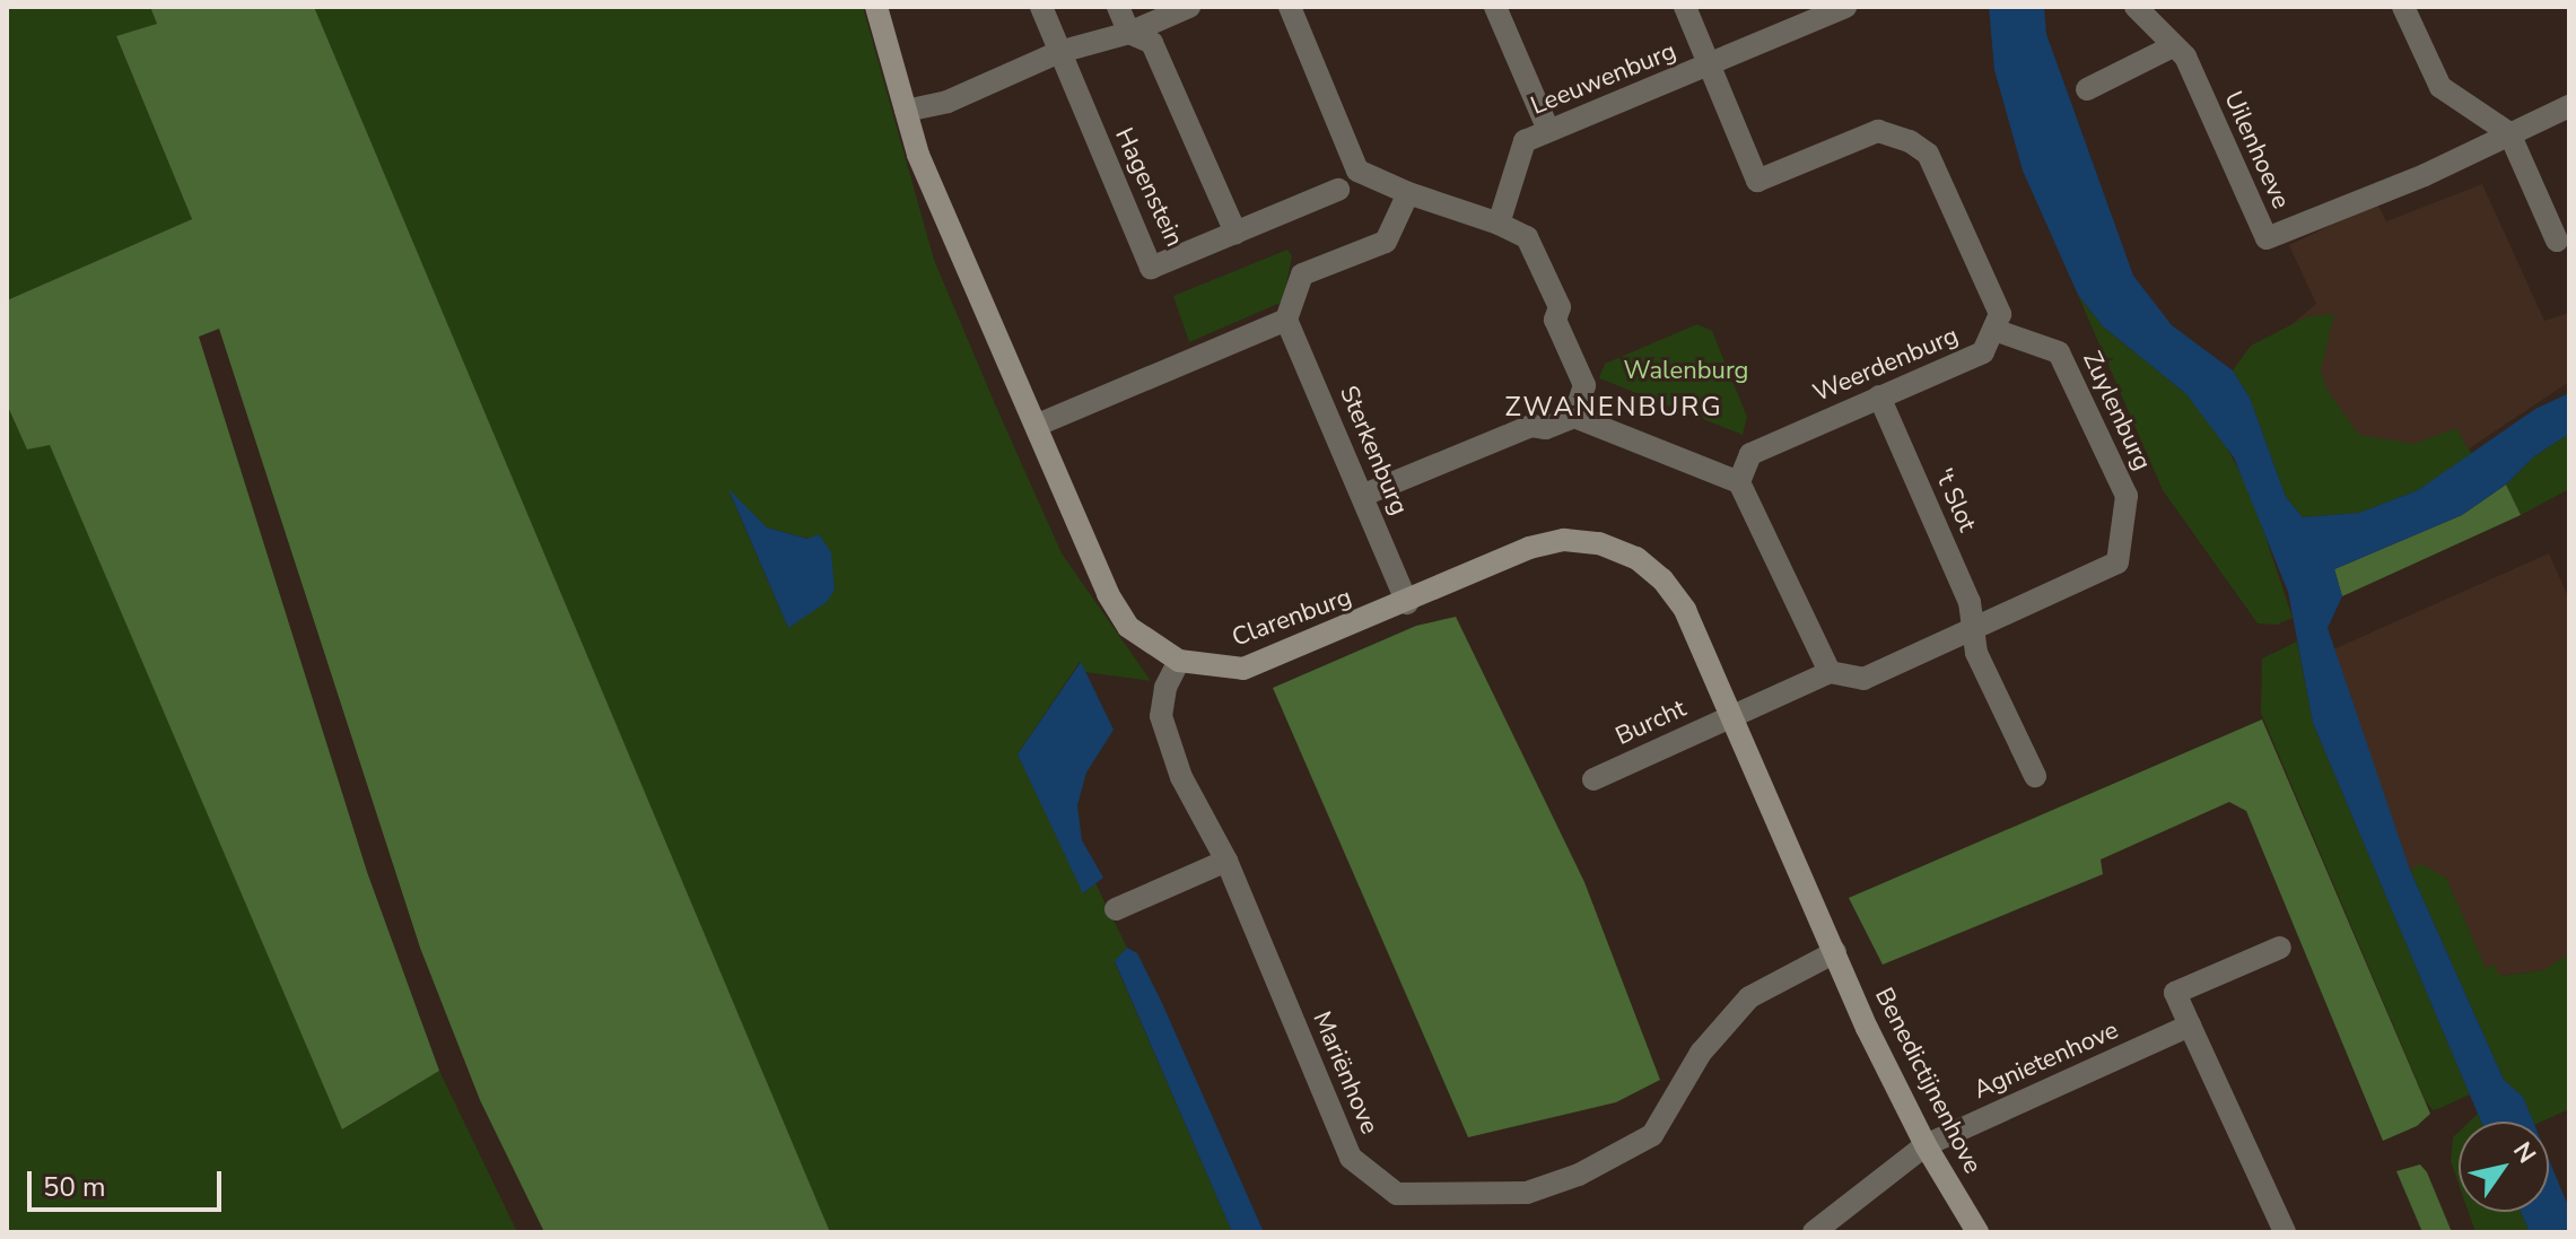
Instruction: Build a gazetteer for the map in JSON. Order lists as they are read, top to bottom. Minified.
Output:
{"streets":{"street":["Leeuwenburg","Uilenhoeve","Hagenstein","Weerdenburg","Zuylenburg","Sterkenburg","'t Slot","Clarenburg","Burcht","Agnietenhove","Mariënhove","Benedictijnenhove"]},"crossings":[["Leeuwenburg","Weerdenburg"],["Weerdenburg","Zuylenburg"],["Weerdenburg","'t Slot"],["Zuylenburg","'t Slot"],["Zuylenburg","Clarenburg"],["Zuylenburg","Burcht"],["Sterkenburg","Clarenburg"],["Clarenburg","Burcht"],["Clarenburg","Mariënhove"],["Clarenburg","Benedictijnenhove"],["Agnietenhove","Benedictijnenhove"],["Mariënhove","Benedictijnenhove"]],"districts":["ZWANENBURG"],"parks":["Walenburg"],"scale_bar":"50 m","north":"top right"}
